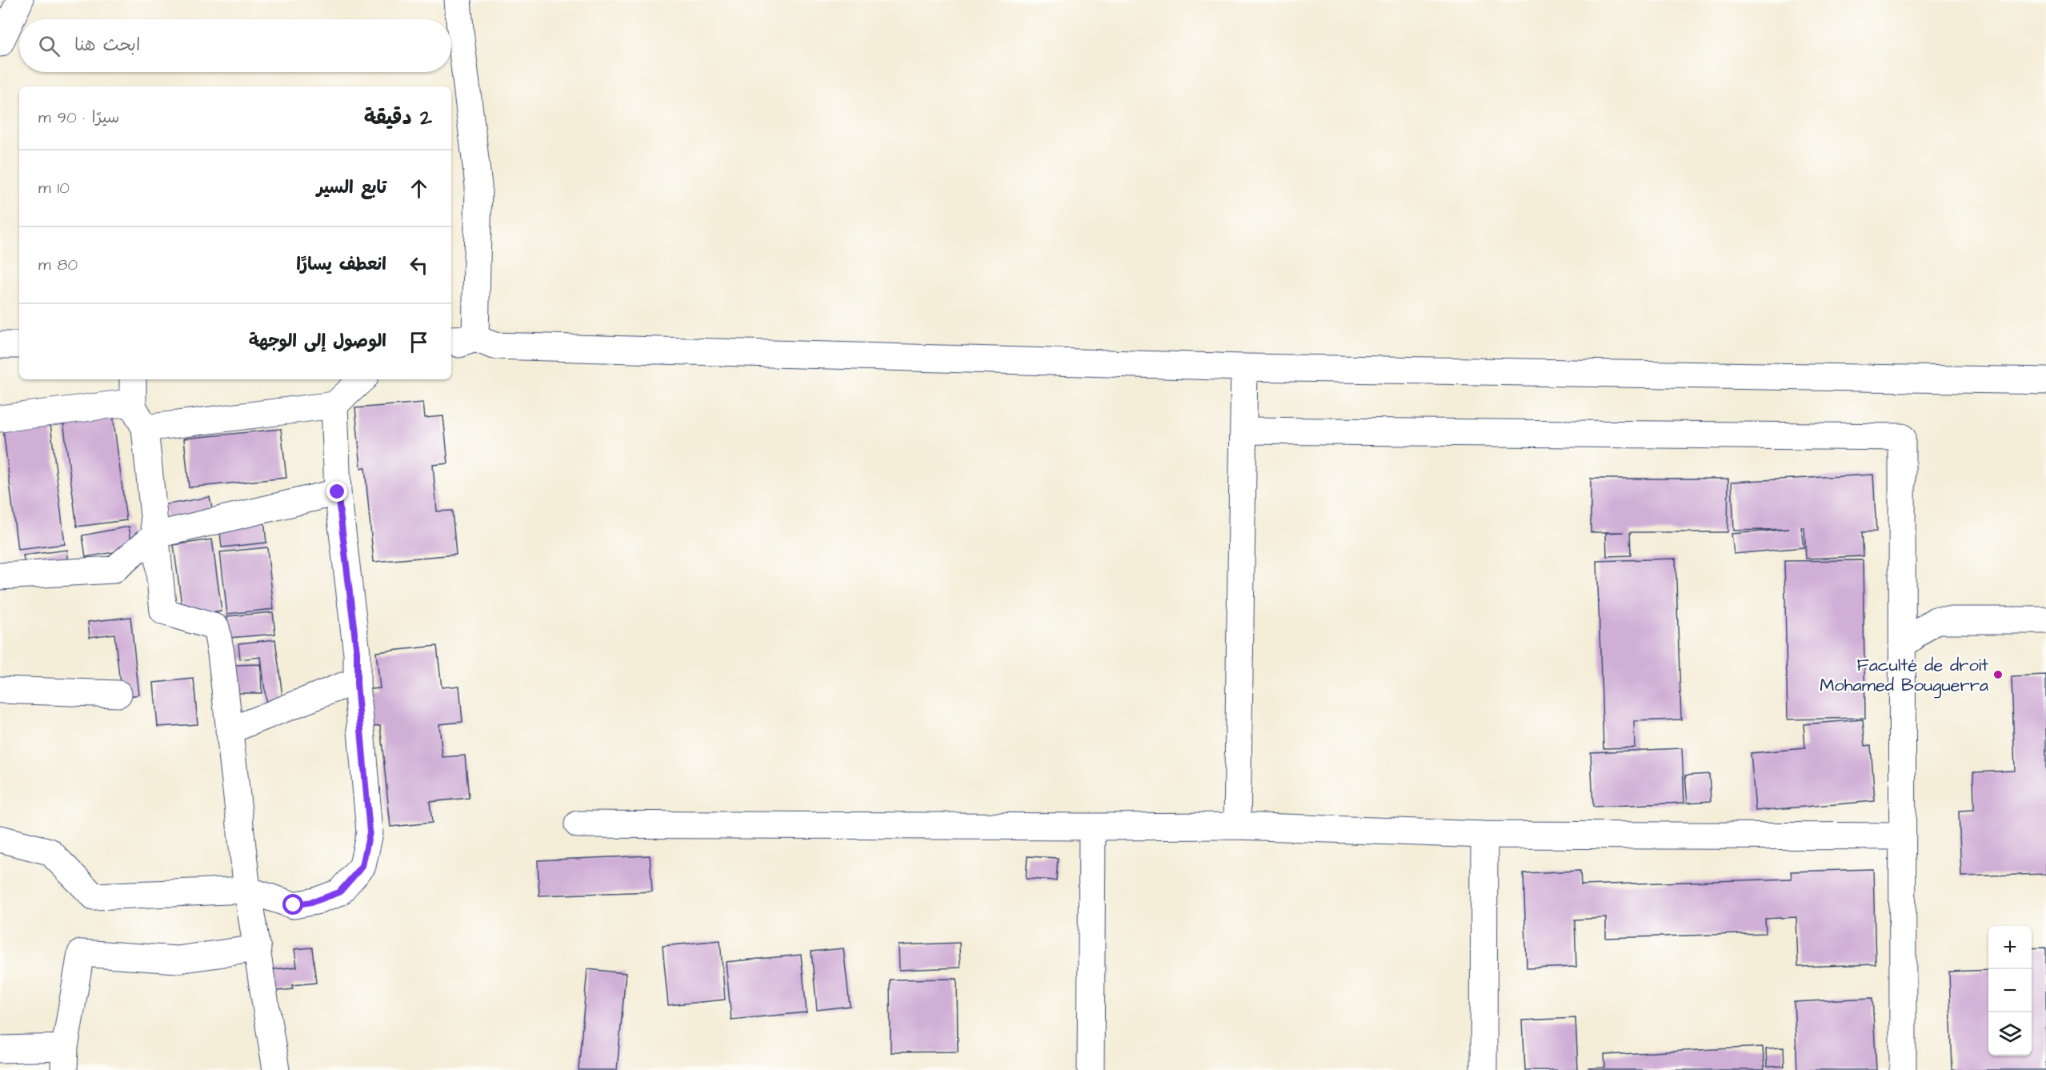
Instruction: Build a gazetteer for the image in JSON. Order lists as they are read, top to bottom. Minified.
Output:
{"places":["Faculté de droit Mohamed Bouguerra"],"page":{"search":"ابحث هنا","heading":["2 دقيقة","سيرًا · 90 m"],"list":[["تابع السير","10 m"],["انعطف يسارًا","80 m"],"الوصول إلى الوجهة"],"map_buttons":["+","−"]}}
